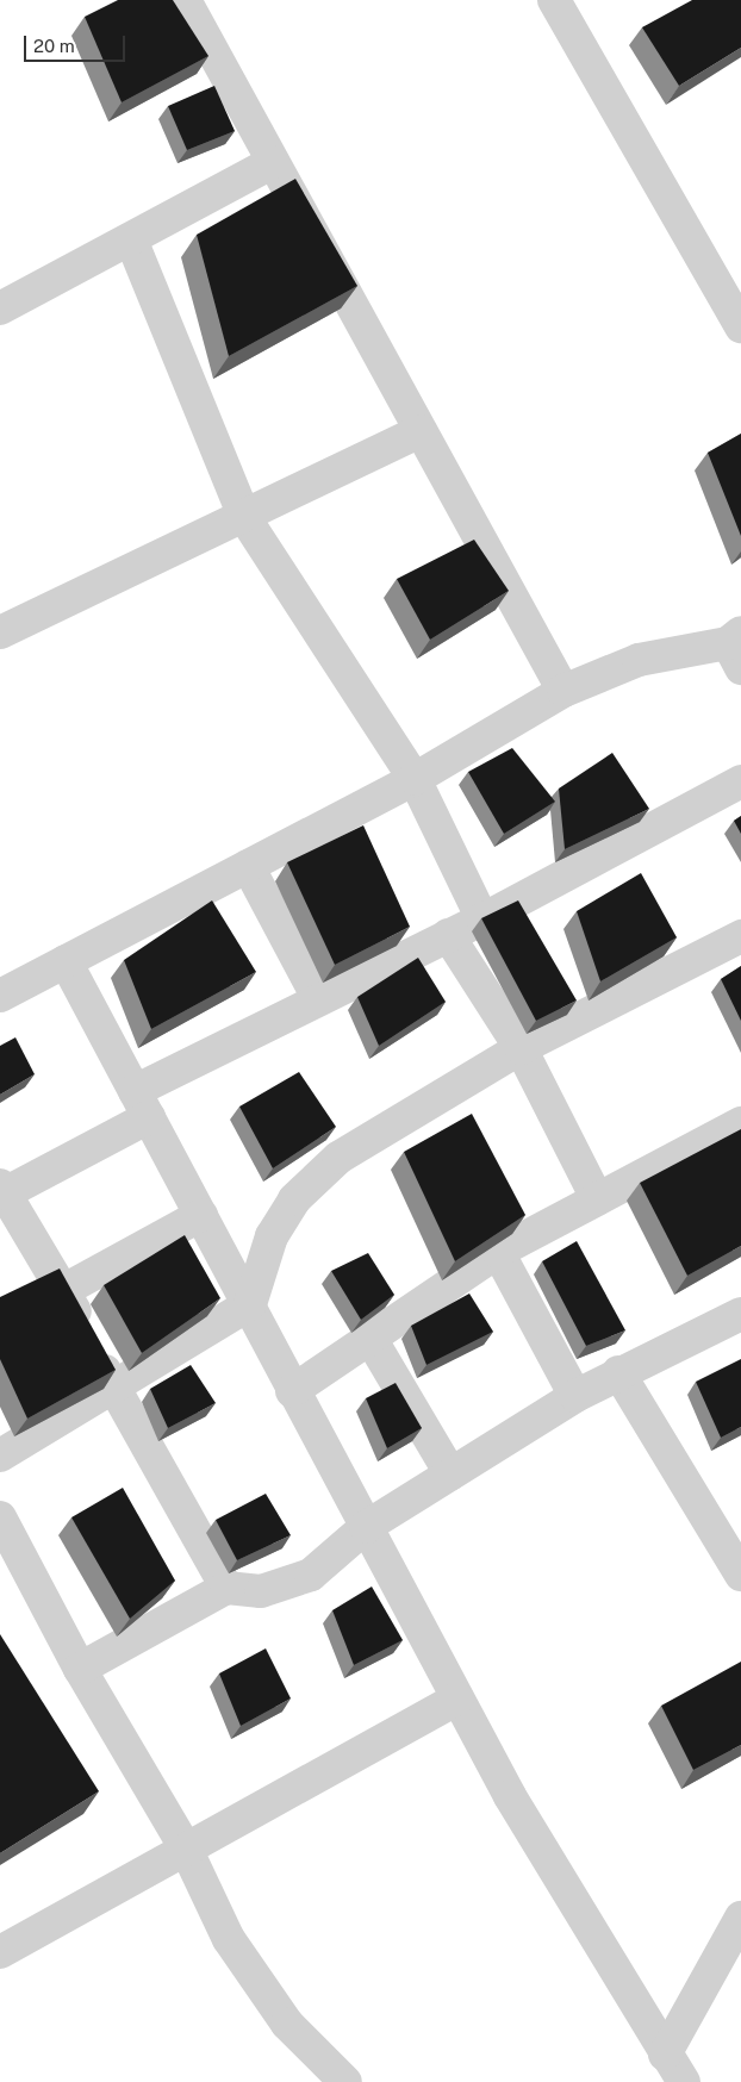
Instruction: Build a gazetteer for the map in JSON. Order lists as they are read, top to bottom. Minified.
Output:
{"scale_bar":"20 m"}
